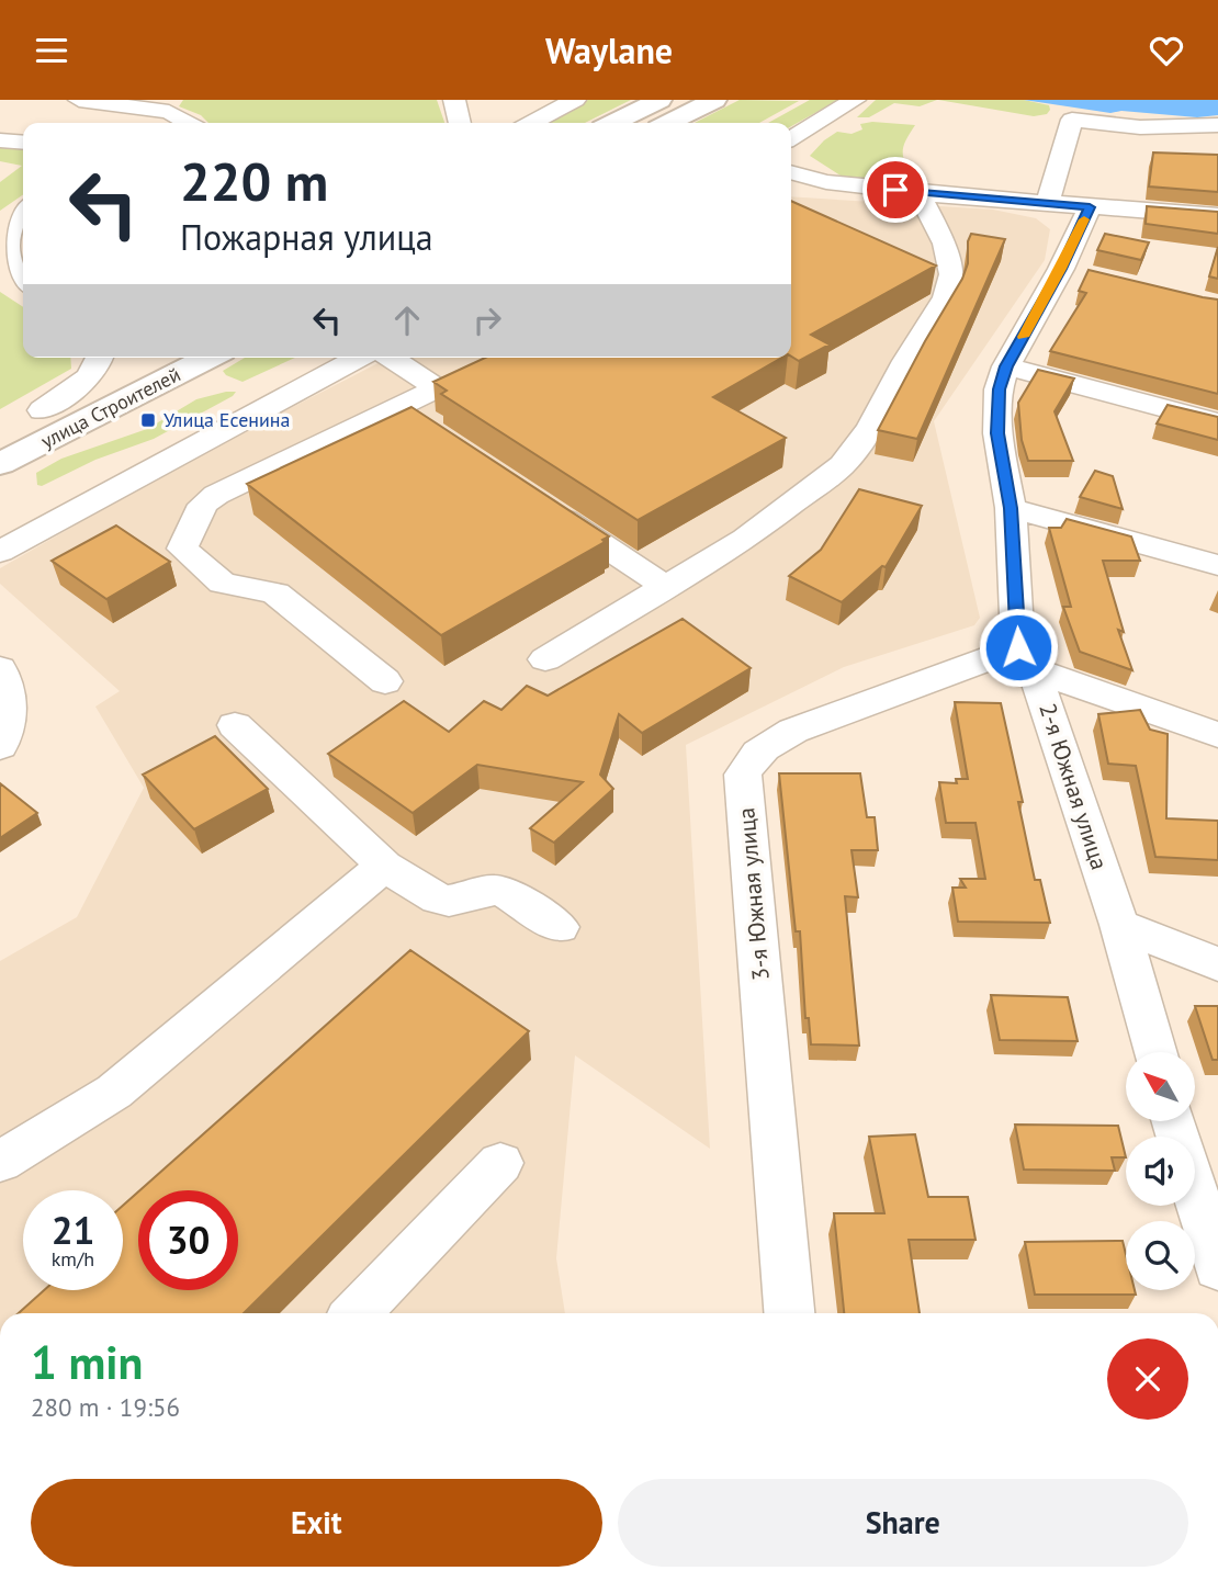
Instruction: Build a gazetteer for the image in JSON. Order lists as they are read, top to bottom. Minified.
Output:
{"streets":{"main road":["улица Строителей"],"street":["2-я Южная улица","3-я Южная улица"]},"crossings":[["2-я Южная улица","3-я Южная улица"]],"places":{"transit":["Улица Есенина"]},"north":"top left","page":{"header":"Waylane","turn":["220 m","Пожарная улица"],"speed":"21 km/h","limit":"30","heading":["1 min","280 m · 19:56"],"buttons":["Exit","Share"]}}
